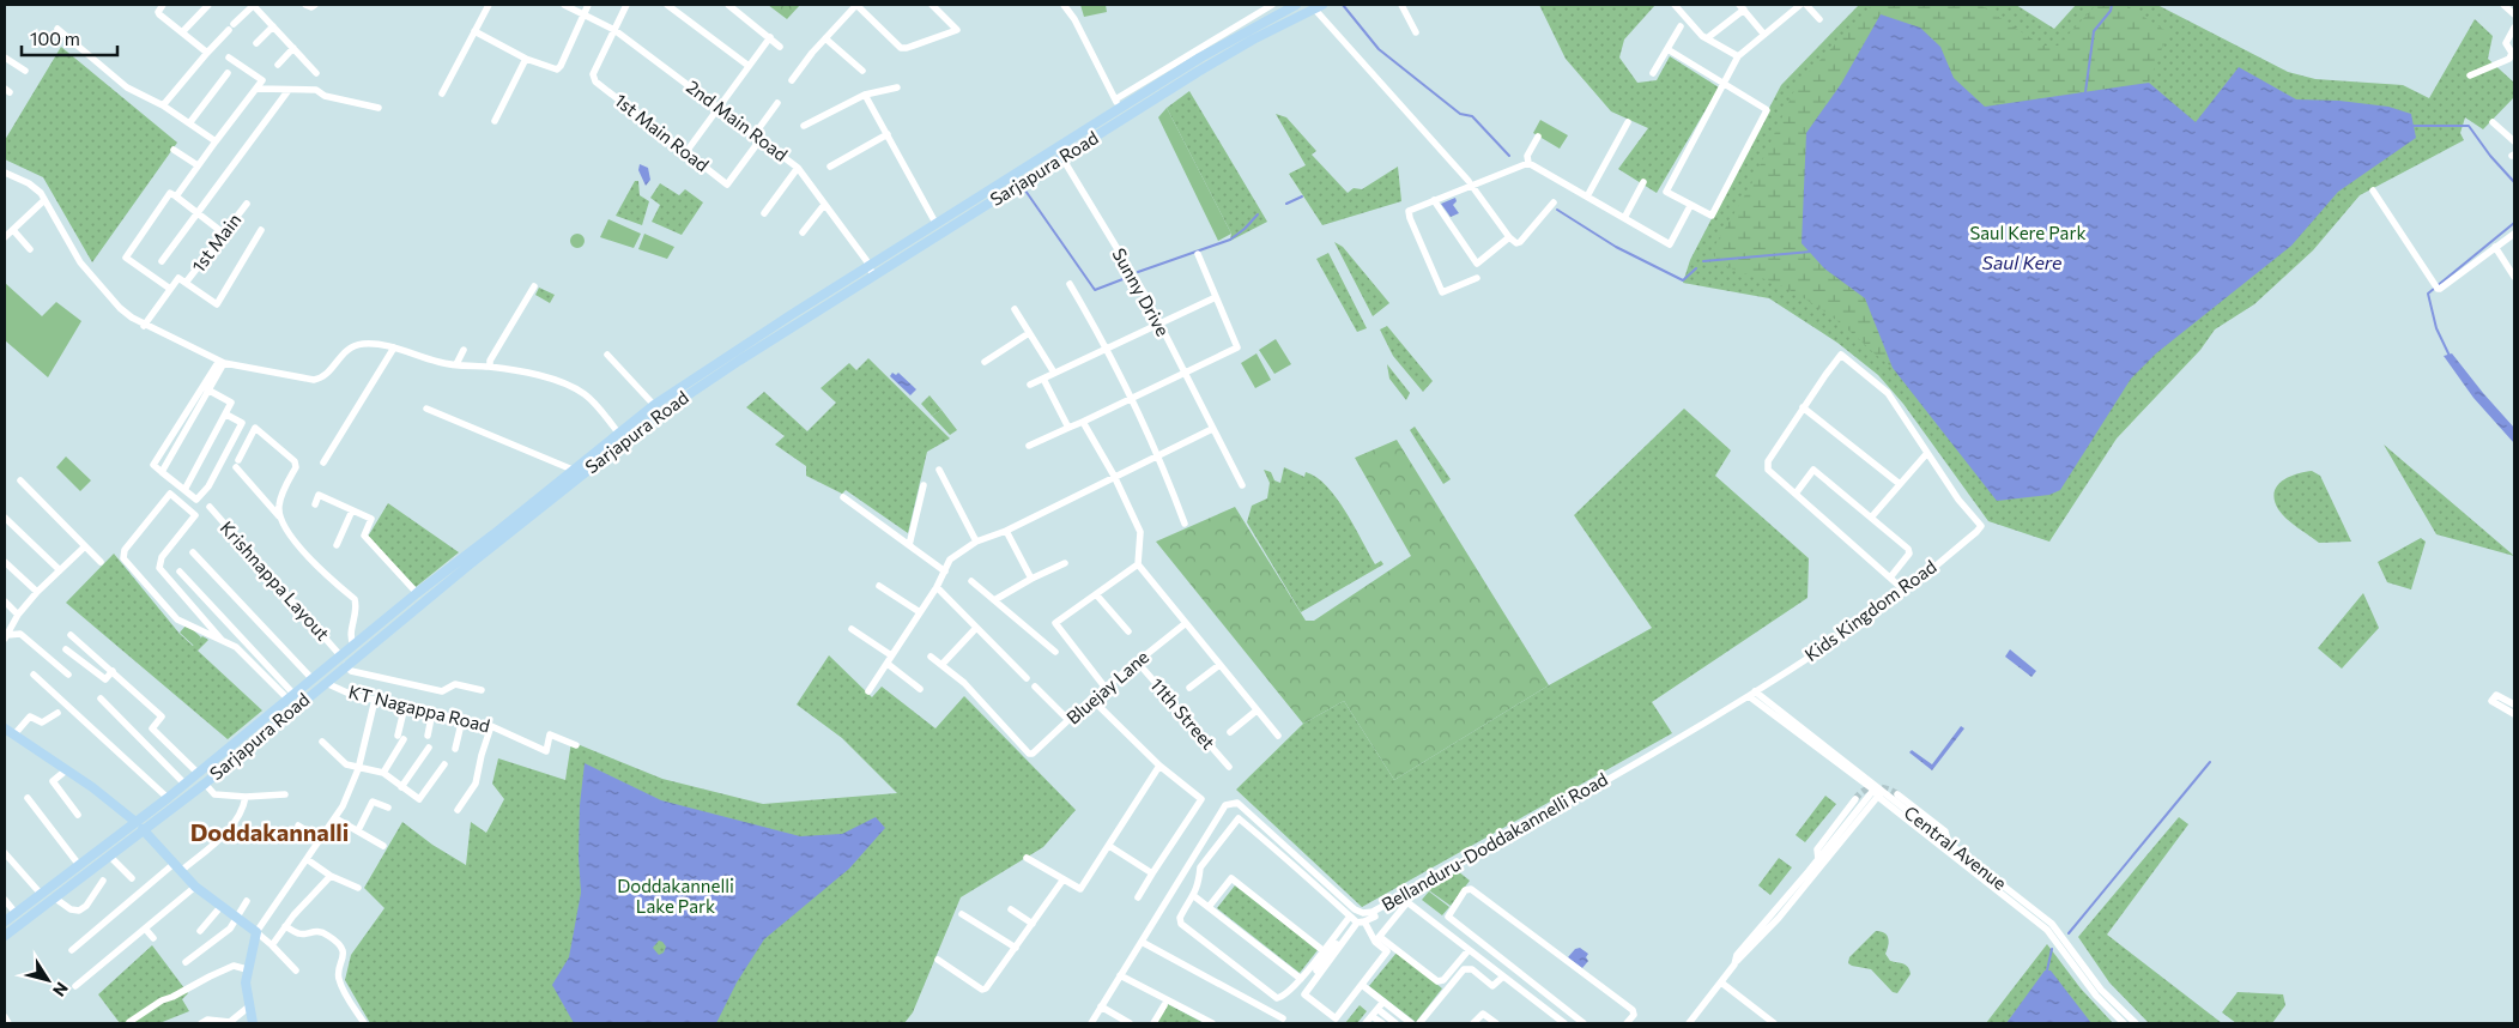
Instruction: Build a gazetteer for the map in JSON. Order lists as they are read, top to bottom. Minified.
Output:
{"streets":{"main road":["Sarjapura Road"],"street":["2nd Main Road","1st Main Road","1st Main","Sunny Drive","Krishnappa Layout","Kids Kingdom Road","Bluejay Lane","KT Nagappa Road","11th Street","Bellanduru-Doddakannelli Road","Central Avenue"]},"crossings":[["2nd Main Road","1st Main Road"],["2nd Main Road","Sarjapura Road"],["Sarjapura Road","Sunny Drive"],["Sarjapura Road","Krishnappa Layout"],["Sarjapura Road","KT Nagappa Road"],["Kids Kingdom Road","Bellanduru-Doddakannelli Road"],["Kids Kingdom Road","Central Avenue"],["Bluejay Lane","11th Street"],["Bellanduru-Doddakannelli Road","Central Avenue"]],"districts":["Doddakannalli"],"water":["Saul Kere"],"parks":["Saul Kere Park","Doddakannelli Lake Park"],"scale_bar":"100 m","north":"bottom right"}
